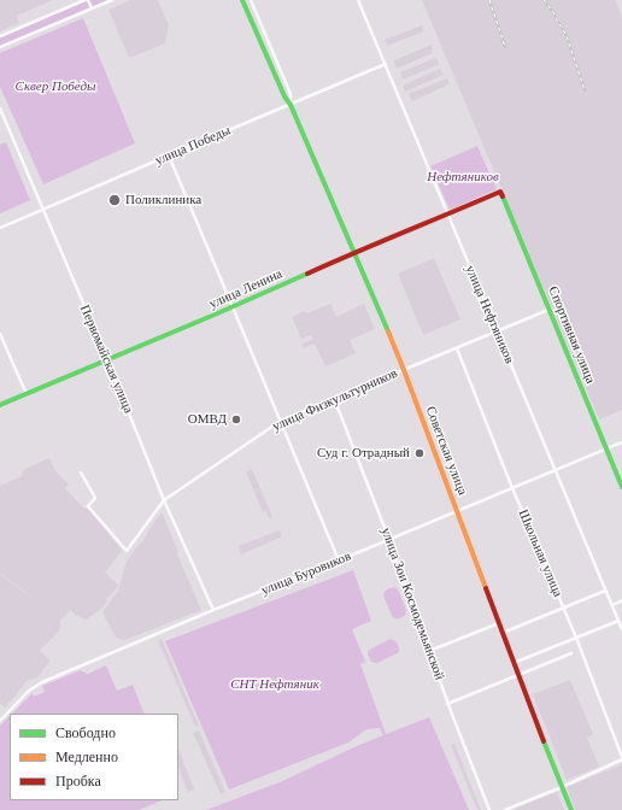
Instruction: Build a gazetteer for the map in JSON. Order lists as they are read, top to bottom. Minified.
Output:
{"streets":{"street":["улица Победы","улица Ленина","улица Нефтяников","Спортивная улица","Первомайская улица","улица Физкультурников","Советская улица","Школьная улица","улица Буровиков","улица Зои Космодемьянской"]},"crossings":[["улица Победы","улица Нефтяников"],["улица Победы","Первомайская улица"],["улица Победы","Советская улица"],["улица Ленина","улица Нефтяников"],["улица Ленина","Спортивная улица"],["улица Ленина","Первомайская улица"],["улица Ленина","Советская улица"],["улица Нефтяников","улица Физкультурников"],["улица Нефтяников","улица Буровиков"],["Спортивная улица","улица Физкультурников"],["Спортивная улица","улица Буровиков"],["Первомайская улица","улица Физкультурников"],["Первомайская улица","улица Буровиков"],["улица Физкультурников","Советская улица"],["улица Физкультурников","Школьная улица"],["улица Физкультурников","улица Зои Космодемьянской"],["Советская улица","улица Буровиков"],["Школьная улица","улица Буровиков"],["улица Буровиков","улица Зои Космодемьянской"]],"parks":["Сквер Победы","Нефтяников","СНТ Нефтяник"],"places":["Поликлиника","ОМВД","Суд г. Отрадный"],"legend":["Свободно","Медленно","Пробка"]}
